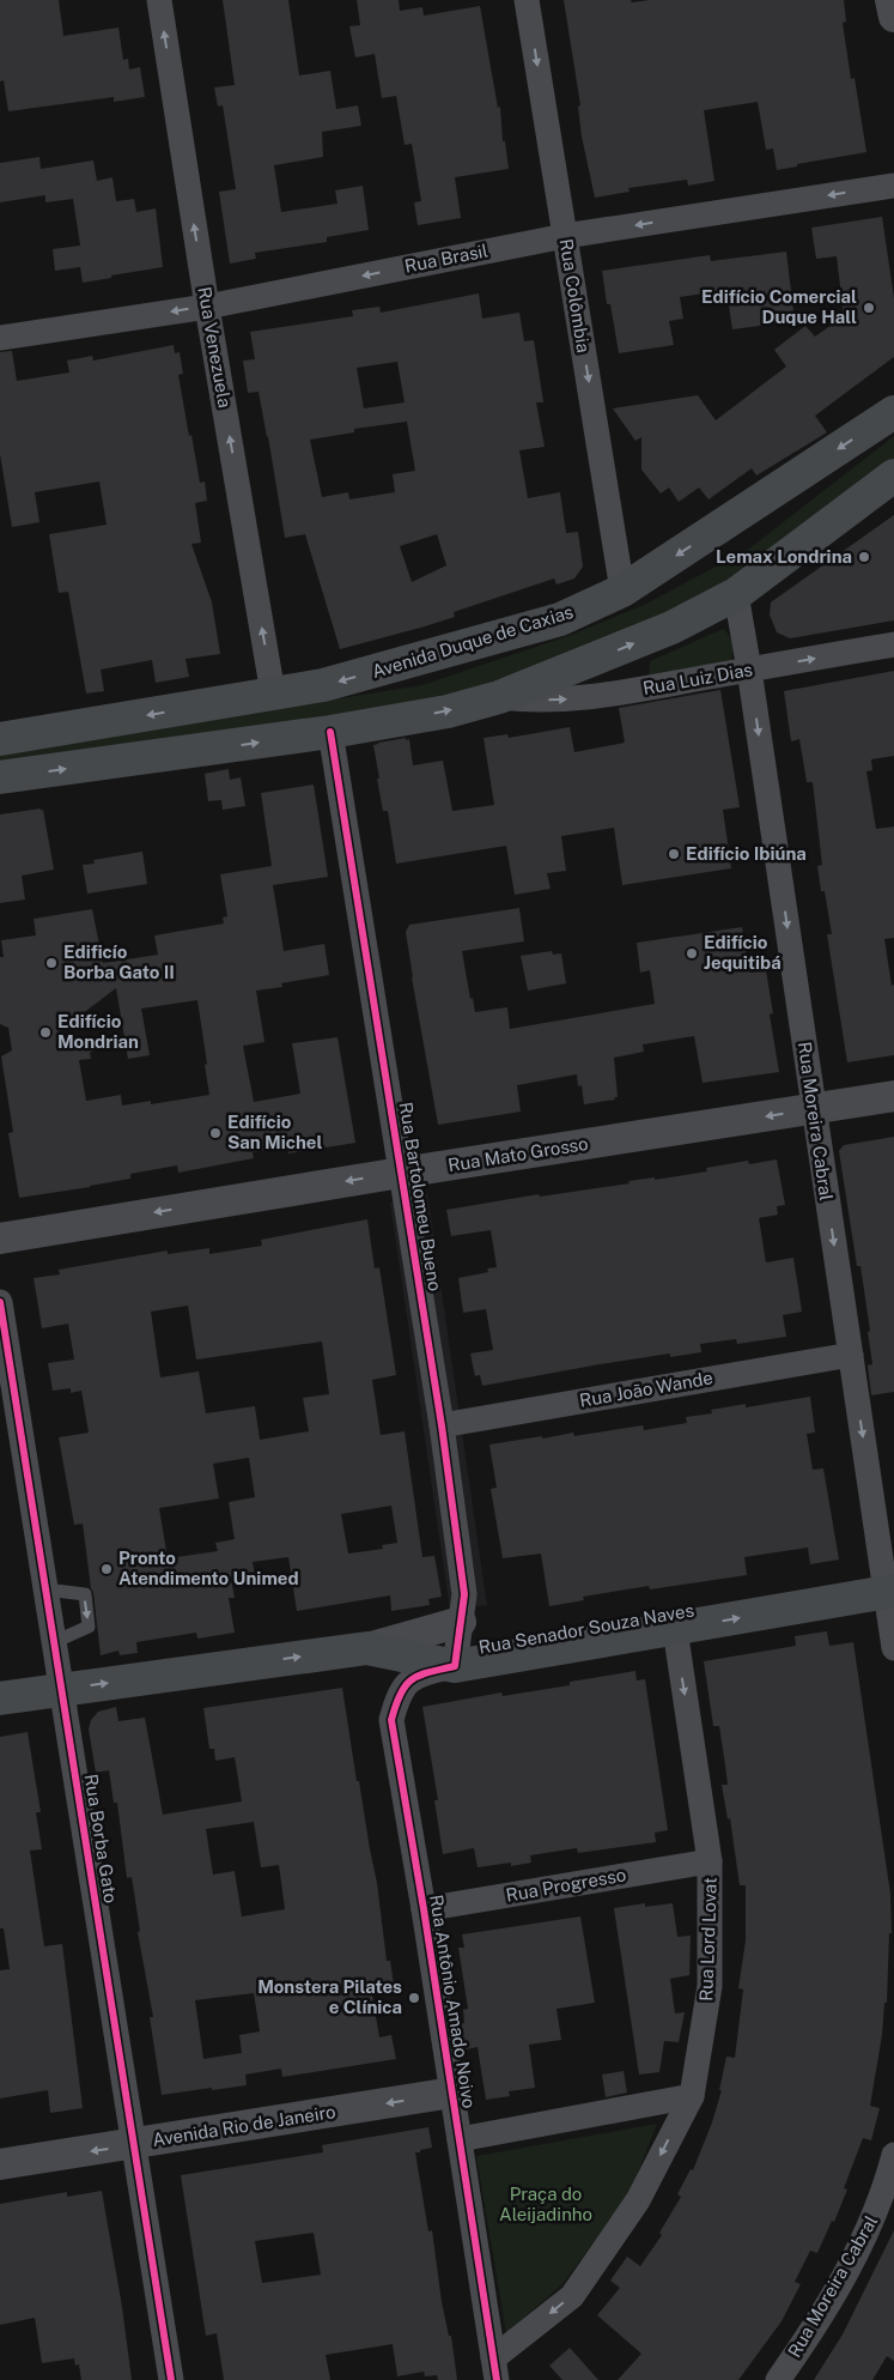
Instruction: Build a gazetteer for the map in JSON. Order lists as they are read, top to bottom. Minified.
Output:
{"streets":{"main road":["Avenida Duque de Caxias","Rua Senador Souza Naves"],"street":["Rua Brasil","Rua Colômbia","Rua Venezuela","Rua Luiz Dias","Rua Moreira Cabral","Rua Mato Grosso","Rua Bartolomeu Bueno","Rua João Wande","Rua Borba Gato","Rua Progresso","Rua Lord Lovat","Rua Antônio Amado Noivo","Avenida Rio de Janeiro"]},"crossings":[["Rua Brasil","Rua Colômbia"],["Rua Brasil","Rua Venezuela"],["Rua Colômbia","Avenida Duque de Caxias"],["Rua Venezuela","Avenida Duque de Caxias"],["Rua Luiz Dias","Rua Moreira Cabral"],["Rua Moreira Cabral","Rua Mato Grosso"],["Rua Moreira Cabral","Rua João Wande"],["Rua Moreira Cabral","Rua Senador Souza Naves"],["Rua Mato Grosso","Rua Bartolomeu Bueno"],["Rua Bartolomeu Bueno","Rua João Wande"],["Rua Bartolomeu Bueno","Rua Senador Souza Naves"],["Rua Bartolomeu Bueno","Rua Antônio Amado Noivo"],["Rua Senador Souza Naves","Rua Borba Gato"],["Rua Senador Souza Naves","Rua Lord Lovat"],["Rua Senador Souza Naves","Rua Antônio Amado Noivo"],["Rua Borba Gato","Avenida Rio de Janeiro"],["Rua Progresso","Rua Lord Lovat"],["Rua Progresso","Rua Antônio Amado Noivo"],["Rua Lord Lovat","Rua Antônio Amado Noivo"],["Rua Antônio Amado Noivo","Avenida Rio de Janeiro"]],"one_way":["Rua Brasil","Rua Colômbia","Rua Venezuela","Rua Luiz Dias","Rua Moreira Cabral","Rua Mato Grosso","Rua Senador Souza Naves","Rua Lord Lovat","Avenida Rio de Janeiro"],"parks":["Praça do Aleijadinho"],"places":["Edifício Comercial Duque Hall","Lemax Londrina","Edifício Ibiúna","Edifício Jequitibá","Edificío Borba Gato II","Edifício Mondrian","Edifício San Michel","Pronto Atendimento Unimed","Monstera Pilates e Clínica"]}
